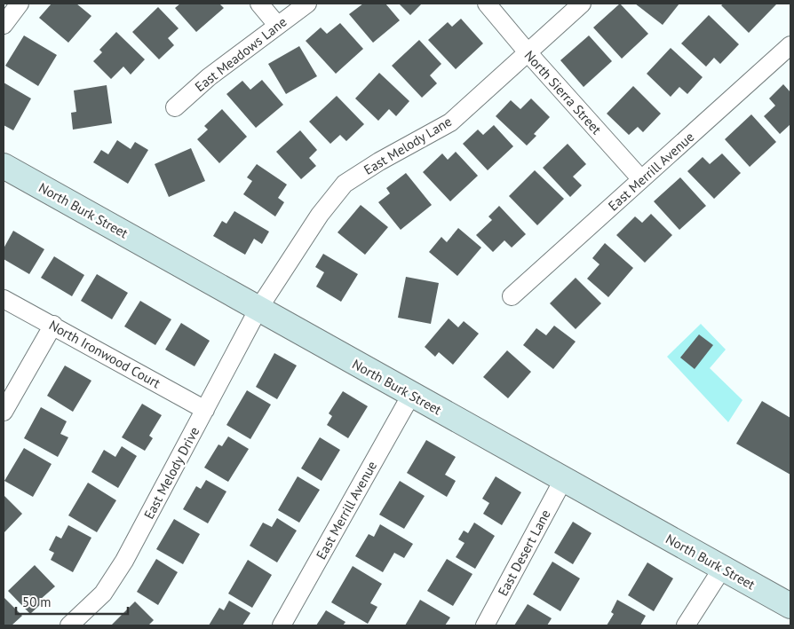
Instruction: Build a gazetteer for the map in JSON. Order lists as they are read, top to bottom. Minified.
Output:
{"streets":{"street":["East Meadows Lane","North Sierra Street","East Melody Lane","East Merrill Avenue","North Burk Street","North Ironwood Court","East Melody Drive","East Desert Lane"]},"crossings":[["North Sierra Street","East Melody Lane"],["North Sierra Street","East Merrill Avenue"],["East Melody Lane","North Burk Street"],["East Melody Lane","East Melody Drive"],["East Merrill Avenue","North Burk Street"],["North Burk Street","East Melody Drive"],["North Burk Street","East Desert Lane"],["North Ironwood Court","East Melody Drive"]],"scale_bar":"50 m"}
